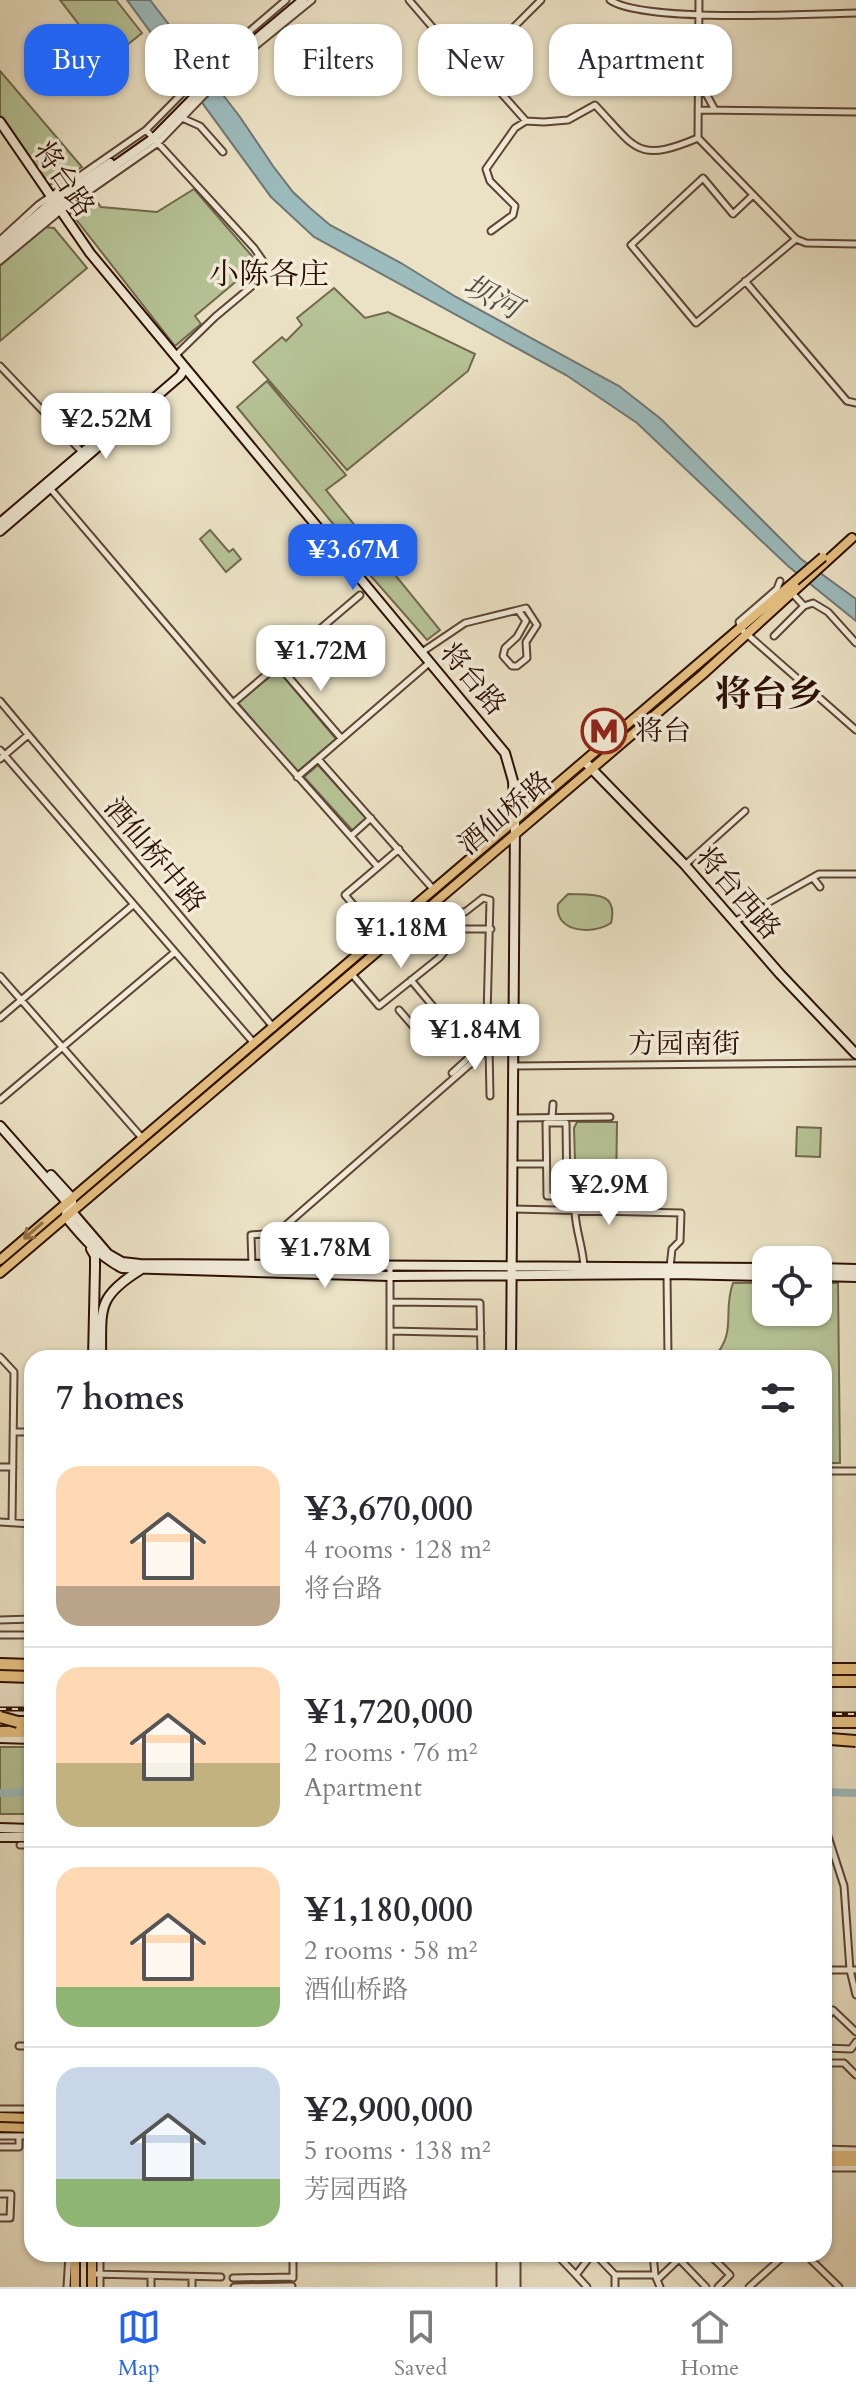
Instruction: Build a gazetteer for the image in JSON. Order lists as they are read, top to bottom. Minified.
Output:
{"streets":{"main road":["将台路","酒仙桥路","将台西路"],"street":["酒仙桥中路","方园南街"]},"crossings":[["将台路","酒仙桥路"],["将台路","方园南街"],["酒仙桥路","酒仙桥中路"],["酒仙桥路","将台西路"]],"districts":["小陈各庄","将台乡"],"water":["坝河"],"places":{"metro station":["将台"]},"page":{"chip":["Buy","Rent","Filters","New","Apartment"],"price":["¥2.52M","¥3.67M","¥1.72M","¥1.18M","¥1.84M","¥2.9M","¥1.78M"],"heading":"7 homes","list":[{"name":"¥3,670,000","note":"4 rooms · 128 m² · 将台路"},{"name":"¥1,720,000","note":"2 rooms · 76 m² · Apartment"},{"name":"¥1,180,000","note":"2 rooms · 58 m² · 酒仙桥路"},{"name":"¥2,900,000","note":"5 rooms · 138 m² · 芳园西路"}],"tabs":["Map","Saved","Home"]}}
